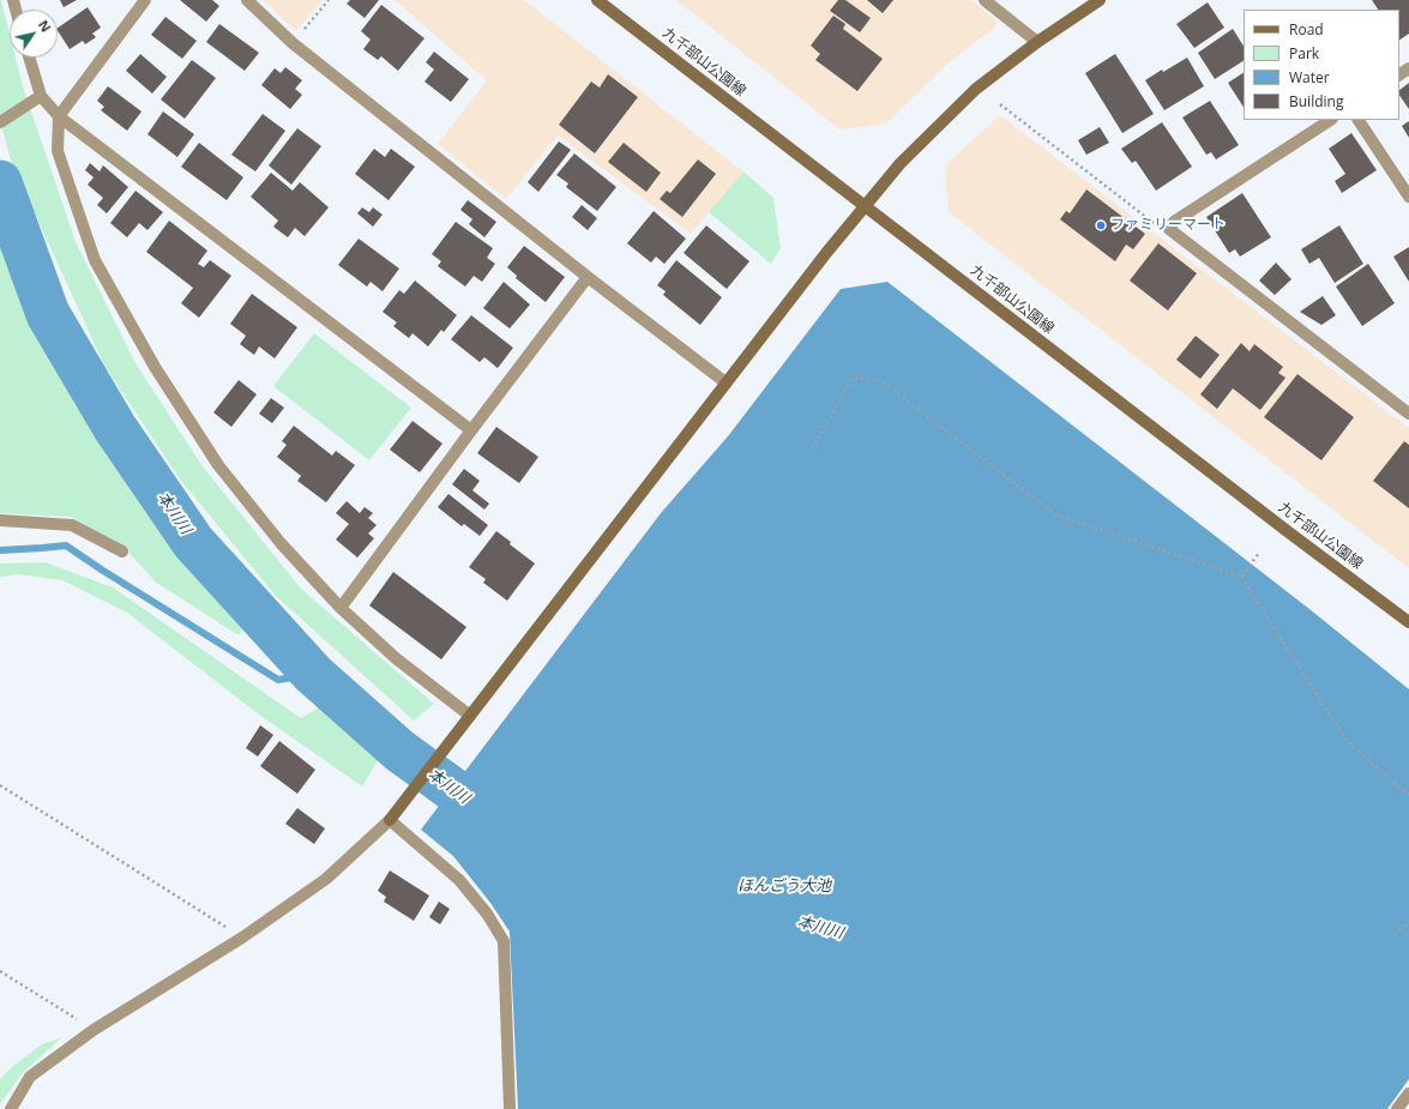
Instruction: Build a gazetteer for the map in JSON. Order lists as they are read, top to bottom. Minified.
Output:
{"streets":{"street":["九千部山公園線"]},"water":["本川川","ほんごう大池"],"places":["ファミリーマート"],"legend":["Road","Park","Water","Building"],"north":"top right"}
